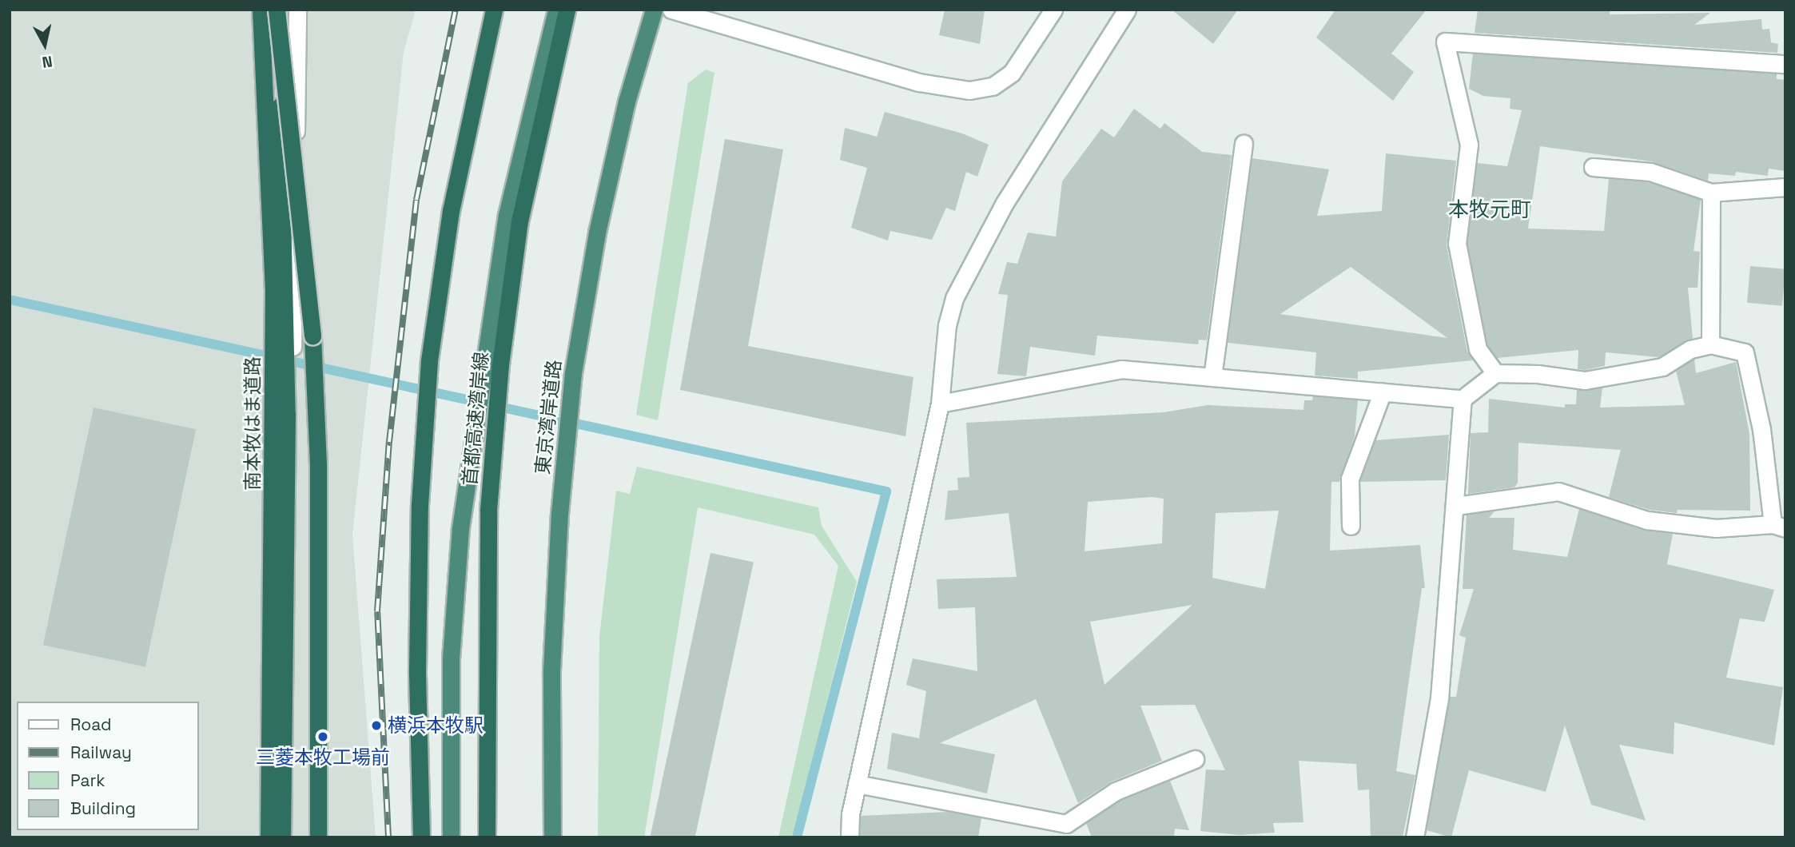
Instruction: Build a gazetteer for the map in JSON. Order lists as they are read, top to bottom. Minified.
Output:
{"streets":{"highway":["東京湾岸道路","首都高速湾岸線","南本牧はま道路"]},"districts":["本牧元町"],"places":["横浜本牧駅","三菱本牧工場前"],"legend":["Road","Railway","Park","Building"],"north":"bottom"}
